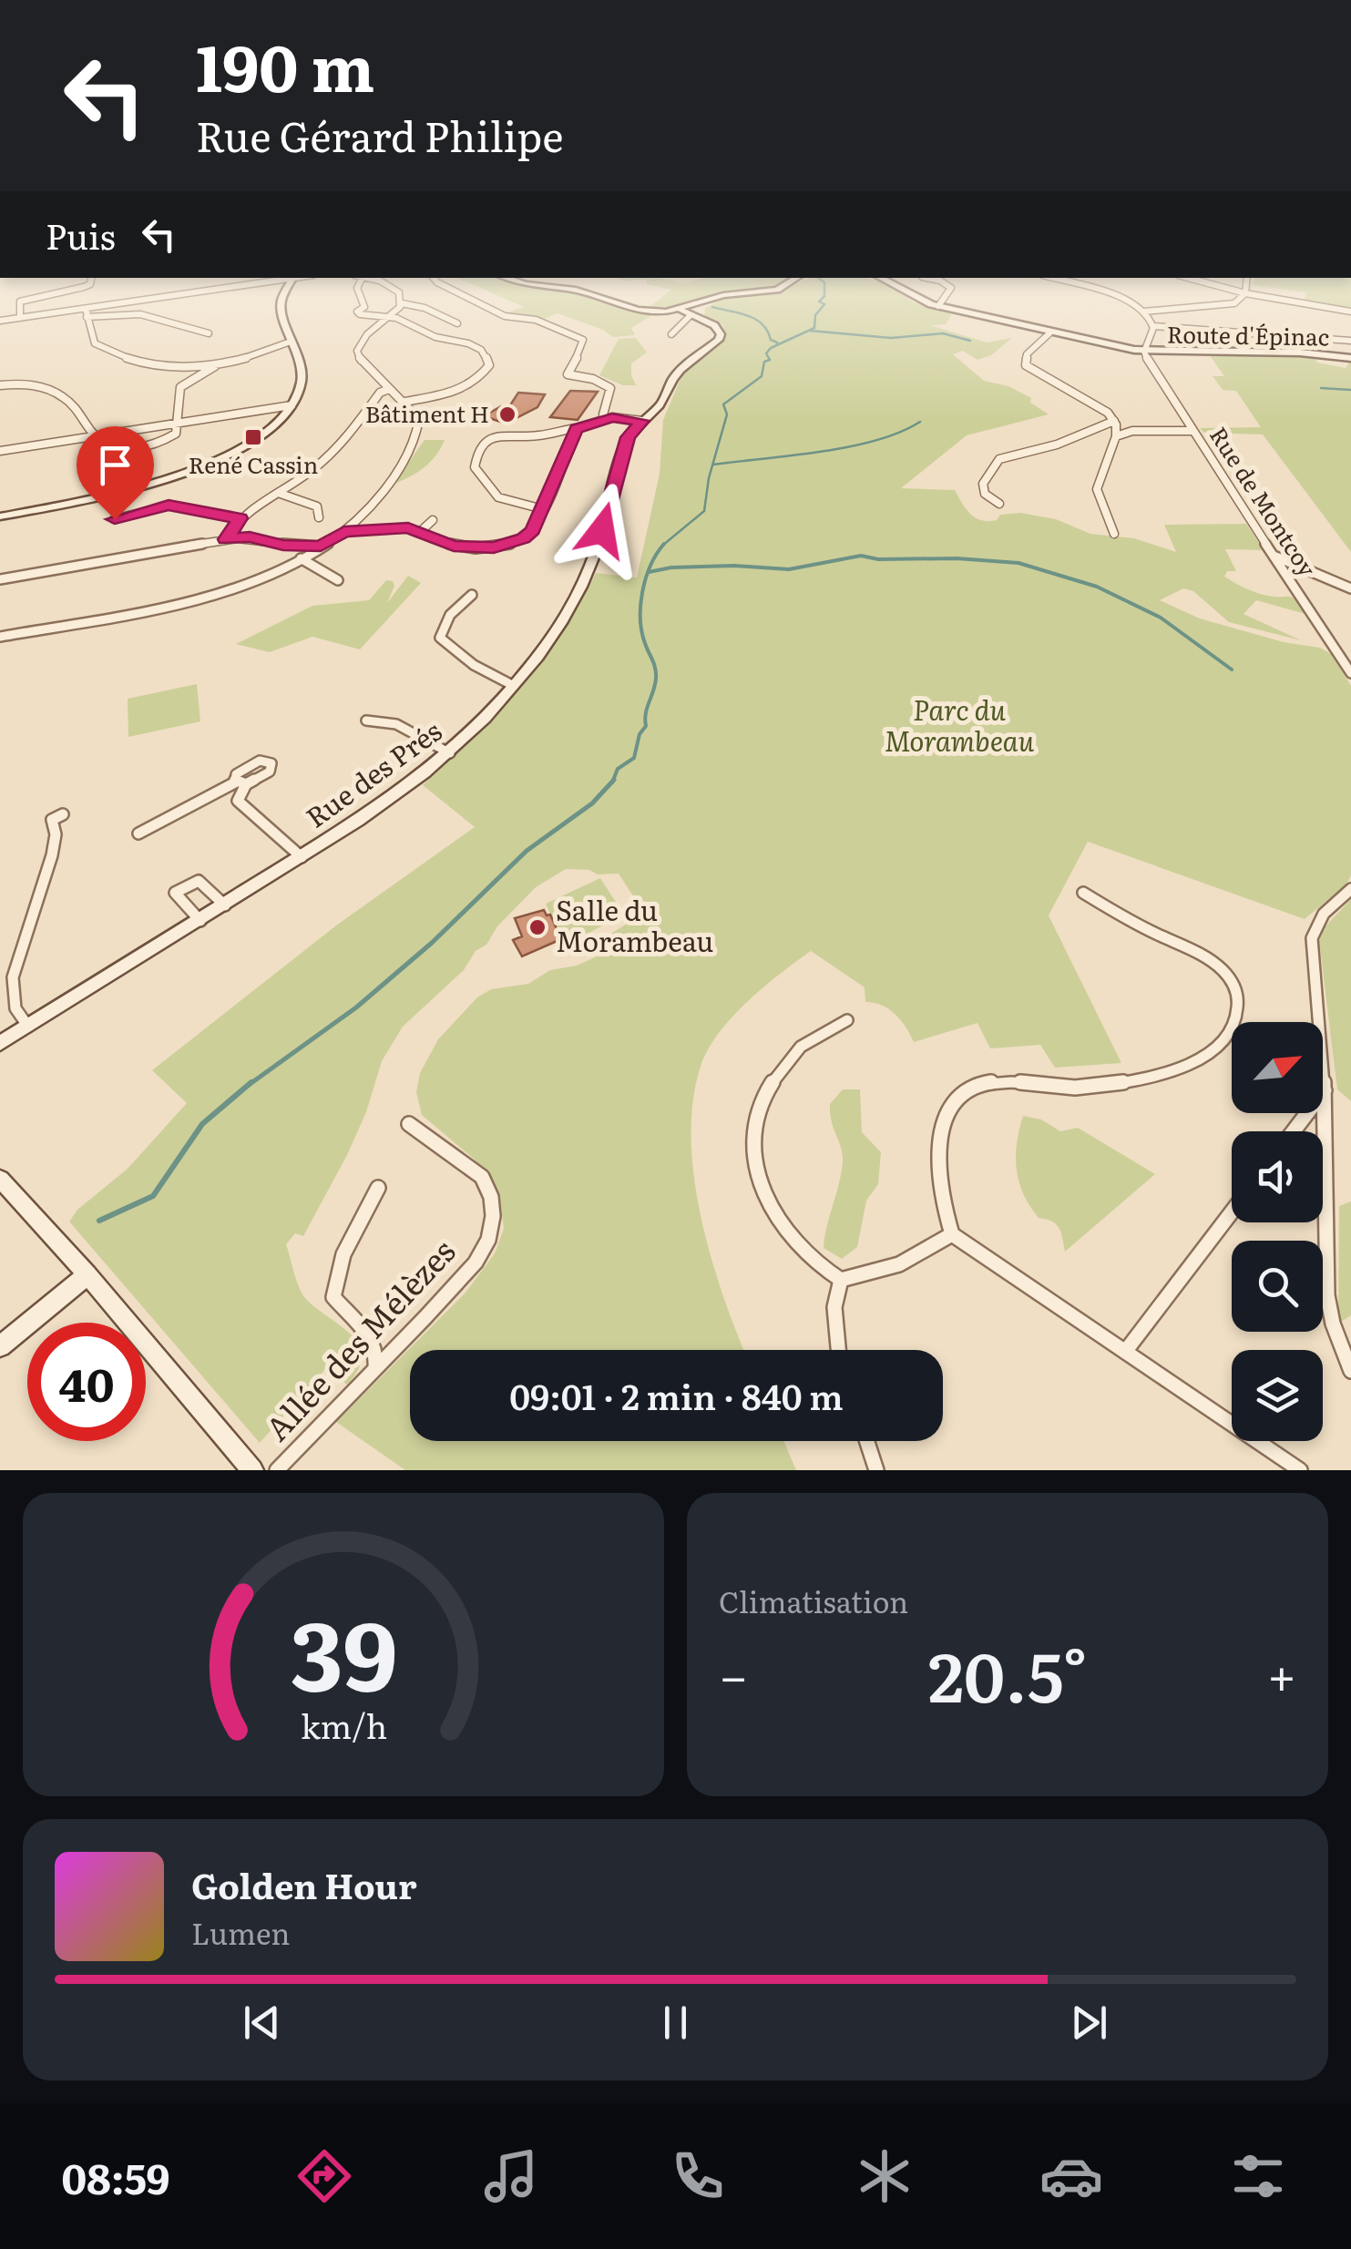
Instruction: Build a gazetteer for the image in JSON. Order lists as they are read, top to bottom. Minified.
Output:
{"streets":{"street":["Route d'Épinac","Rue de Montcoy","Rue des Prés","Allée des Mélèzes"]},"crossings":[["Route d'Épinac","Rue de Montcoy"]],"parks":["Parc du Morambeau"],"places":{"other":["Bâtiment H","Salle du Morambeau"],"transit":["René Cassin"]},"north":"top right","page":{"turn":["190 m","Rue Gérard Philipe"],"then":"Puis","limit":"40","trip":"09:01 · 2 min · 840 m","tile":"Climatisation","heat":["−","20.5°","+"],"song":["Golden Hour","Lumen"],"tabs":"08:59","gauge":["39","km/h"]}}
